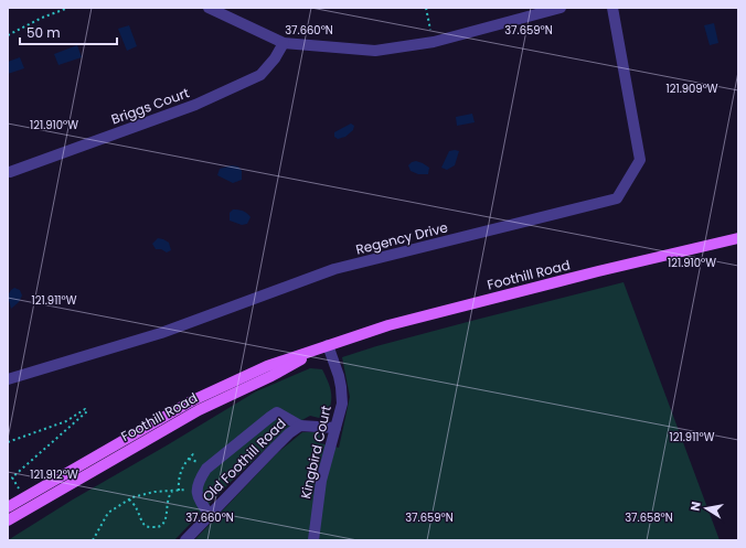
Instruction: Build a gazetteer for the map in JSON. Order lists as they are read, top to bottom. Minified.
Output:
{"streets":{"main road":["Foothill Road"],"street":["Briggs Court","Regency Drive","Kingbird Court","Old Foothill Road"]},"crossings":[["Foothill Road","Kingbird Court"],["Kingbird Court","Old Foothill Road"]],"scale_bar":"50 m","north":"left","coordinates":["37.660°N","37.659°N","121.909°W","121.910°W","121.911°W","121.912°W","37.658°N"]}
